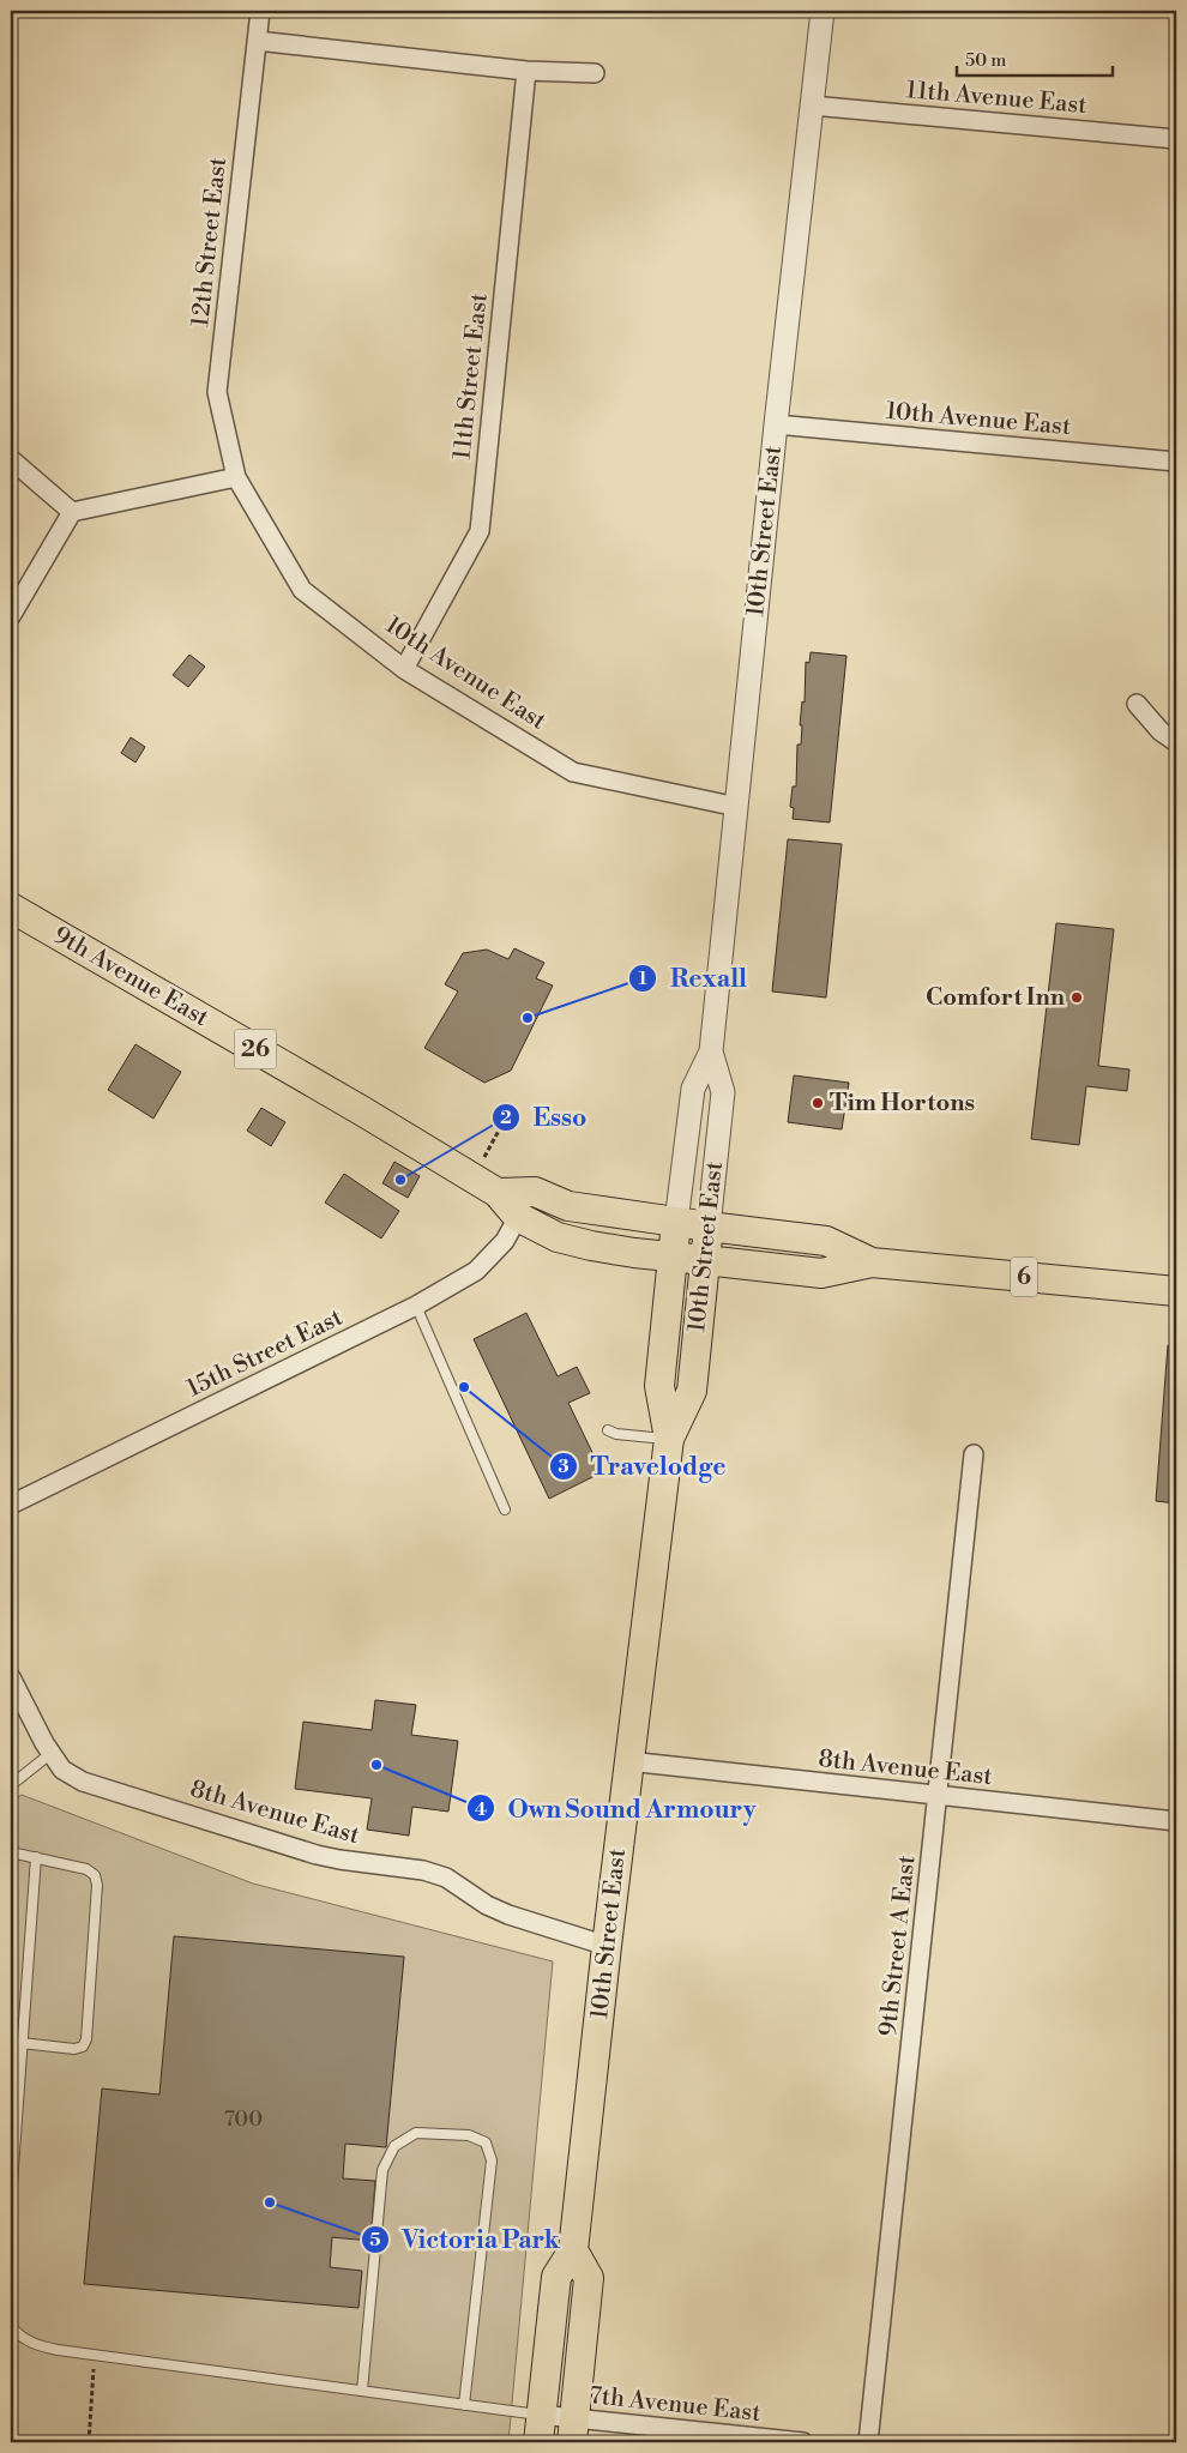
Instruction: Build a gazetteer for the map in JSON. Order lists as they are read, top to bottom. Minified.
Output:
{"streets":{"main road":["10th Street East","9th Avenue East","26","6"],"street":["11th Avenue East","12th Street East","11th Street East","10th Avenue East","15th Street East","8th Avenue East","9th Street A East","7th Avenue East"]},"crossings":[["11th Avenue East","10th Street East"],["12th Street East","10th Avenue East"],["11th Street East","10th Avenue East"],["10th Avenue East","10th Street East"],["10th Street East","9th Avenue East"],["10th Street East","6"],["10th Street East","8th Avenue East"],["10th Street East","7th Avenue East"],["9th Avenue East","6"],["9th Avenue East","15th Street East"],["8th Avenue East","9th Street A East"]],"places":["Comfort Inn","Rexall","Tim Hortons","Esso","Travelodge","Own Sound Armoury","Victoria Park"],"house_numbers":["700"],"scale_bar":"50 m"}
